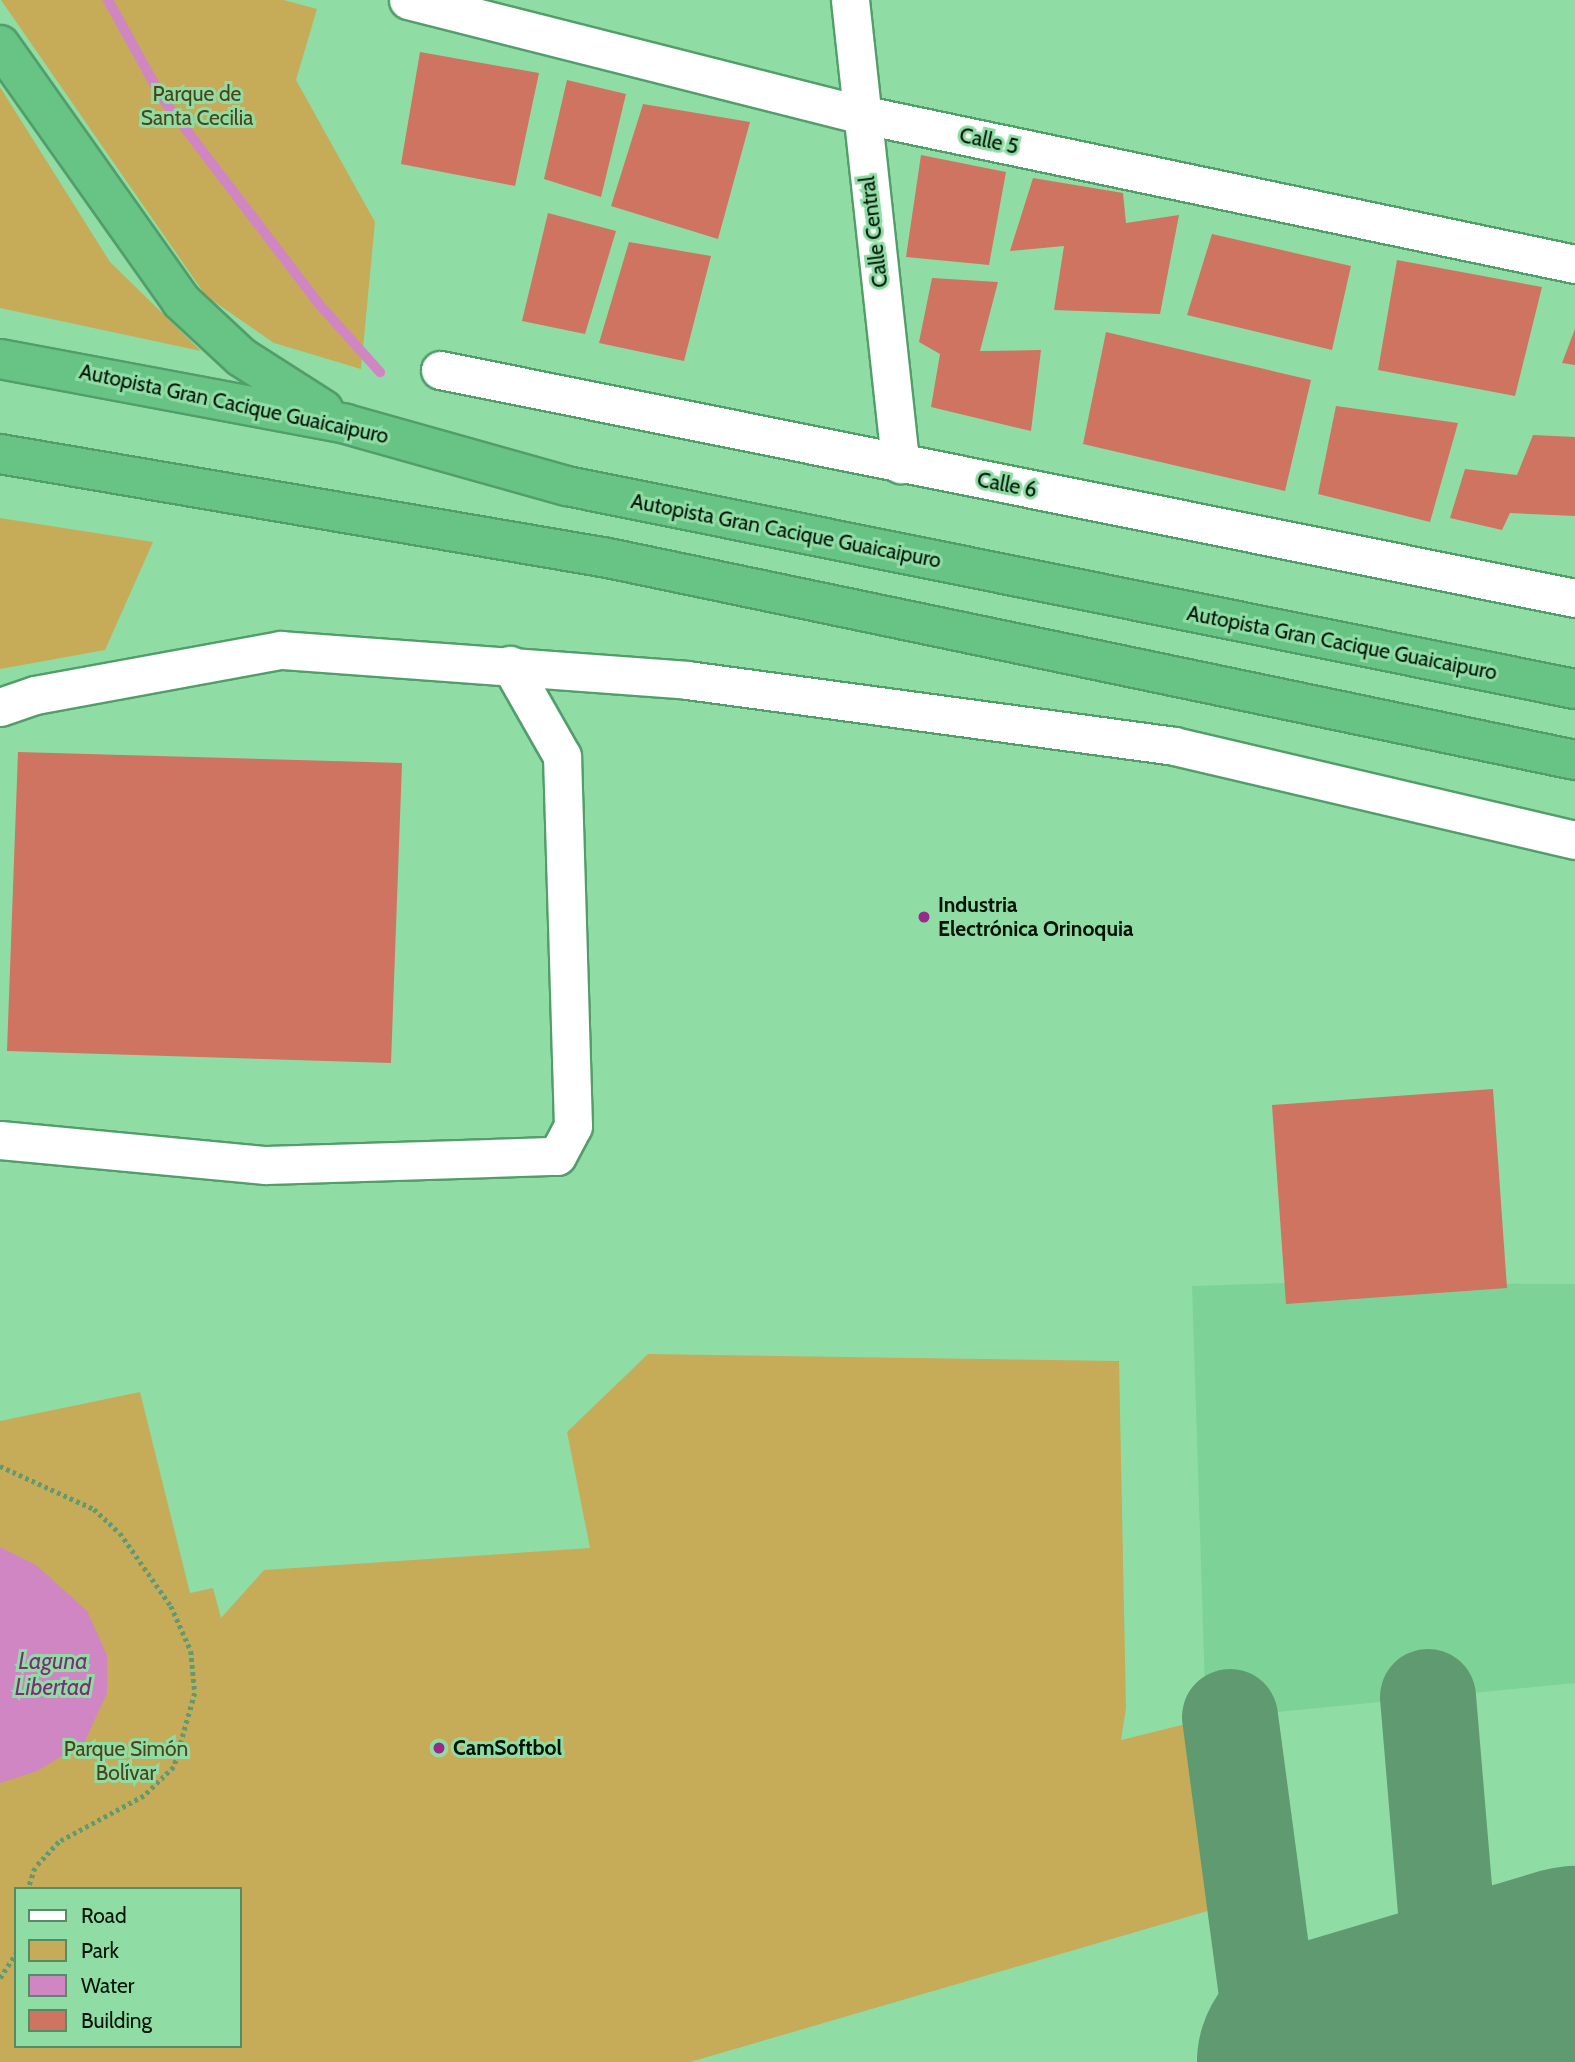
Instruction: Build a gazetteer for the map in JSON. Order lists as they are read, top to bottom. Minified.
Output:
{"streets":{"highway":["Autopista Gran Cacique Guaicaipuro"],"street":["Calle 5","Calle Central","Calle 6"]},"crossings":[["Calle 5","Calle Central"],["Calle Central","Calle 6"]],"water":["Laguna Libertad"],"parks":["Parque de Santa Cecilia","Parque Simón Bolívar"],"places":["Industria Electrónica Orinoquia","CamSoftbol"],"legend":["Road","Park","Water","Building"]}
